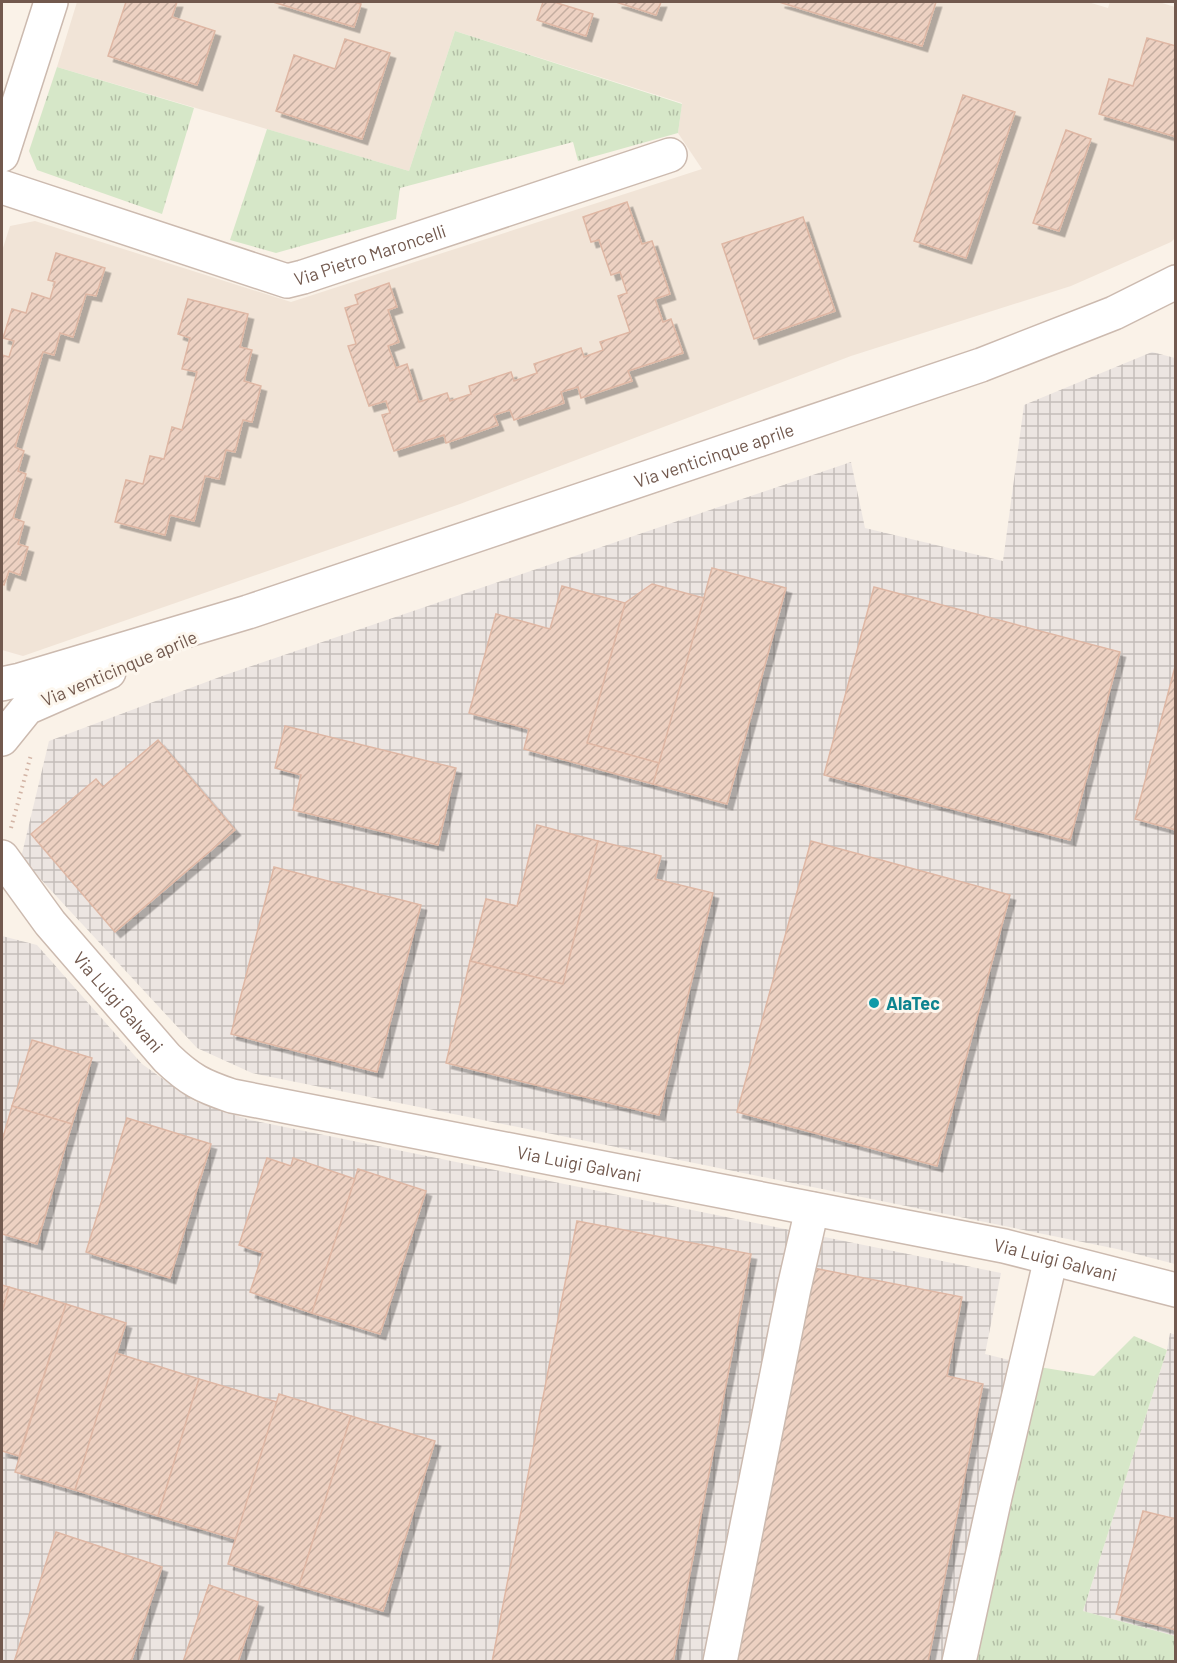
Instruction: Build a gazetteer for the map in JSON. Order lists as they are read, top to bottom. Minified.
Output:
{"streets":{"street":["Via Pietro Maroncelli","Via venticinque aprile","Via Luigi Galvani"]},"places":["AlaTec"]}
